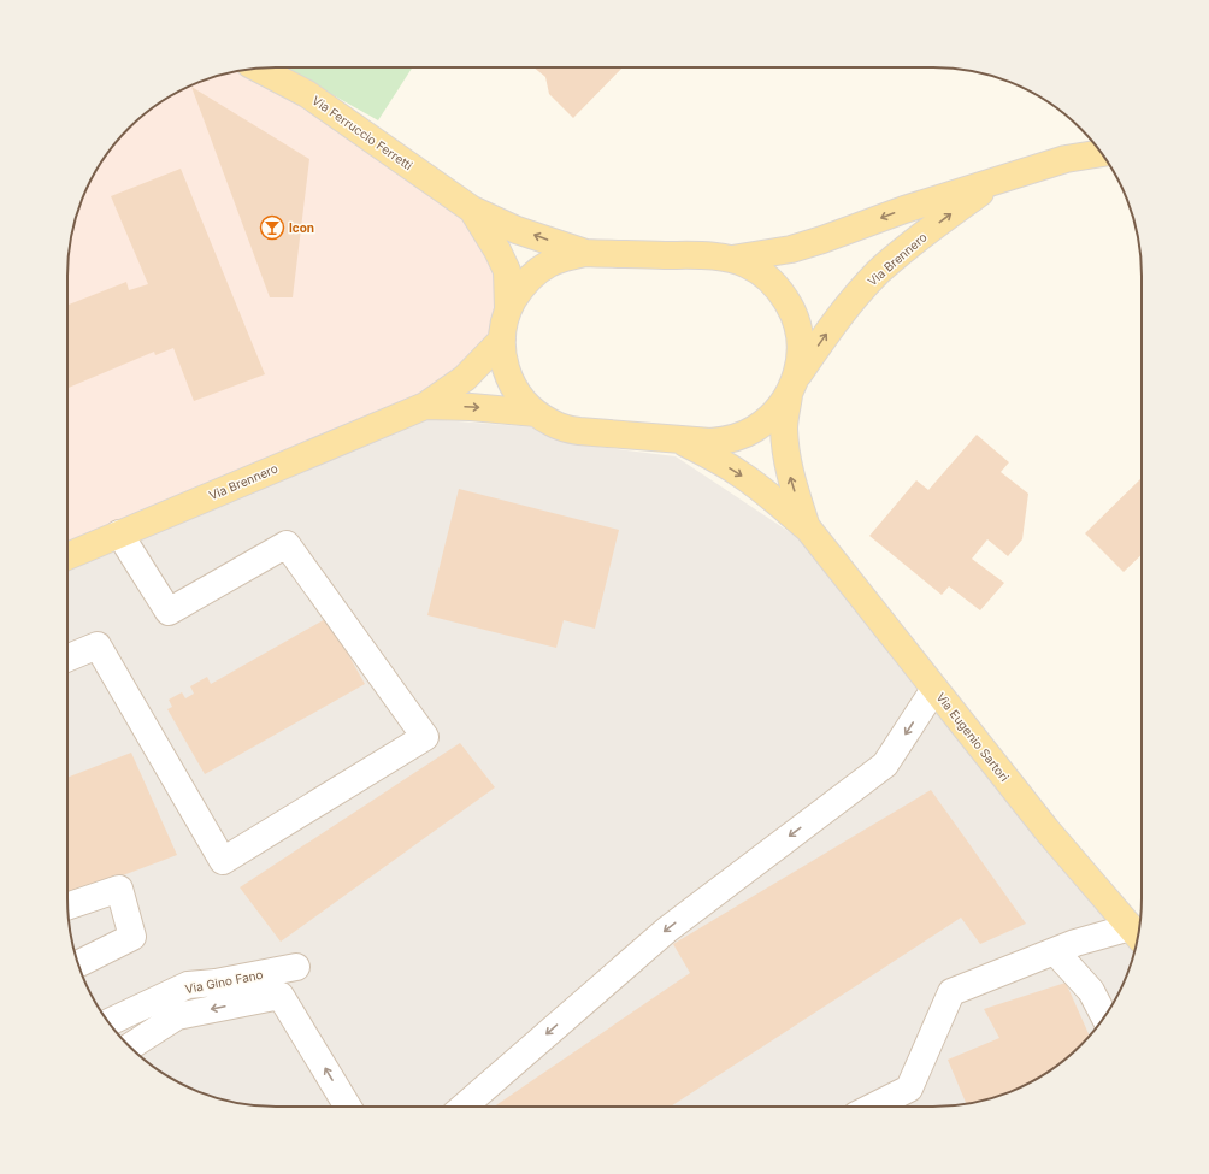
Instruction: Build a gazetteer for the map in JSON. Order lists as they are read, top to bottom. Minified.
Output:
{"streets":{"main road":["Via Ferruccio Ferretti","Via Brennero","Via Eugenio Sartori"],"lane":["Via Gino Fano"]},"crossings":[["Via Ferruccio Ferretti","Via Brennero"],["Via Brennero","Via Eugenio Sartori"]],"places":{"bar":["Icon"]}}
